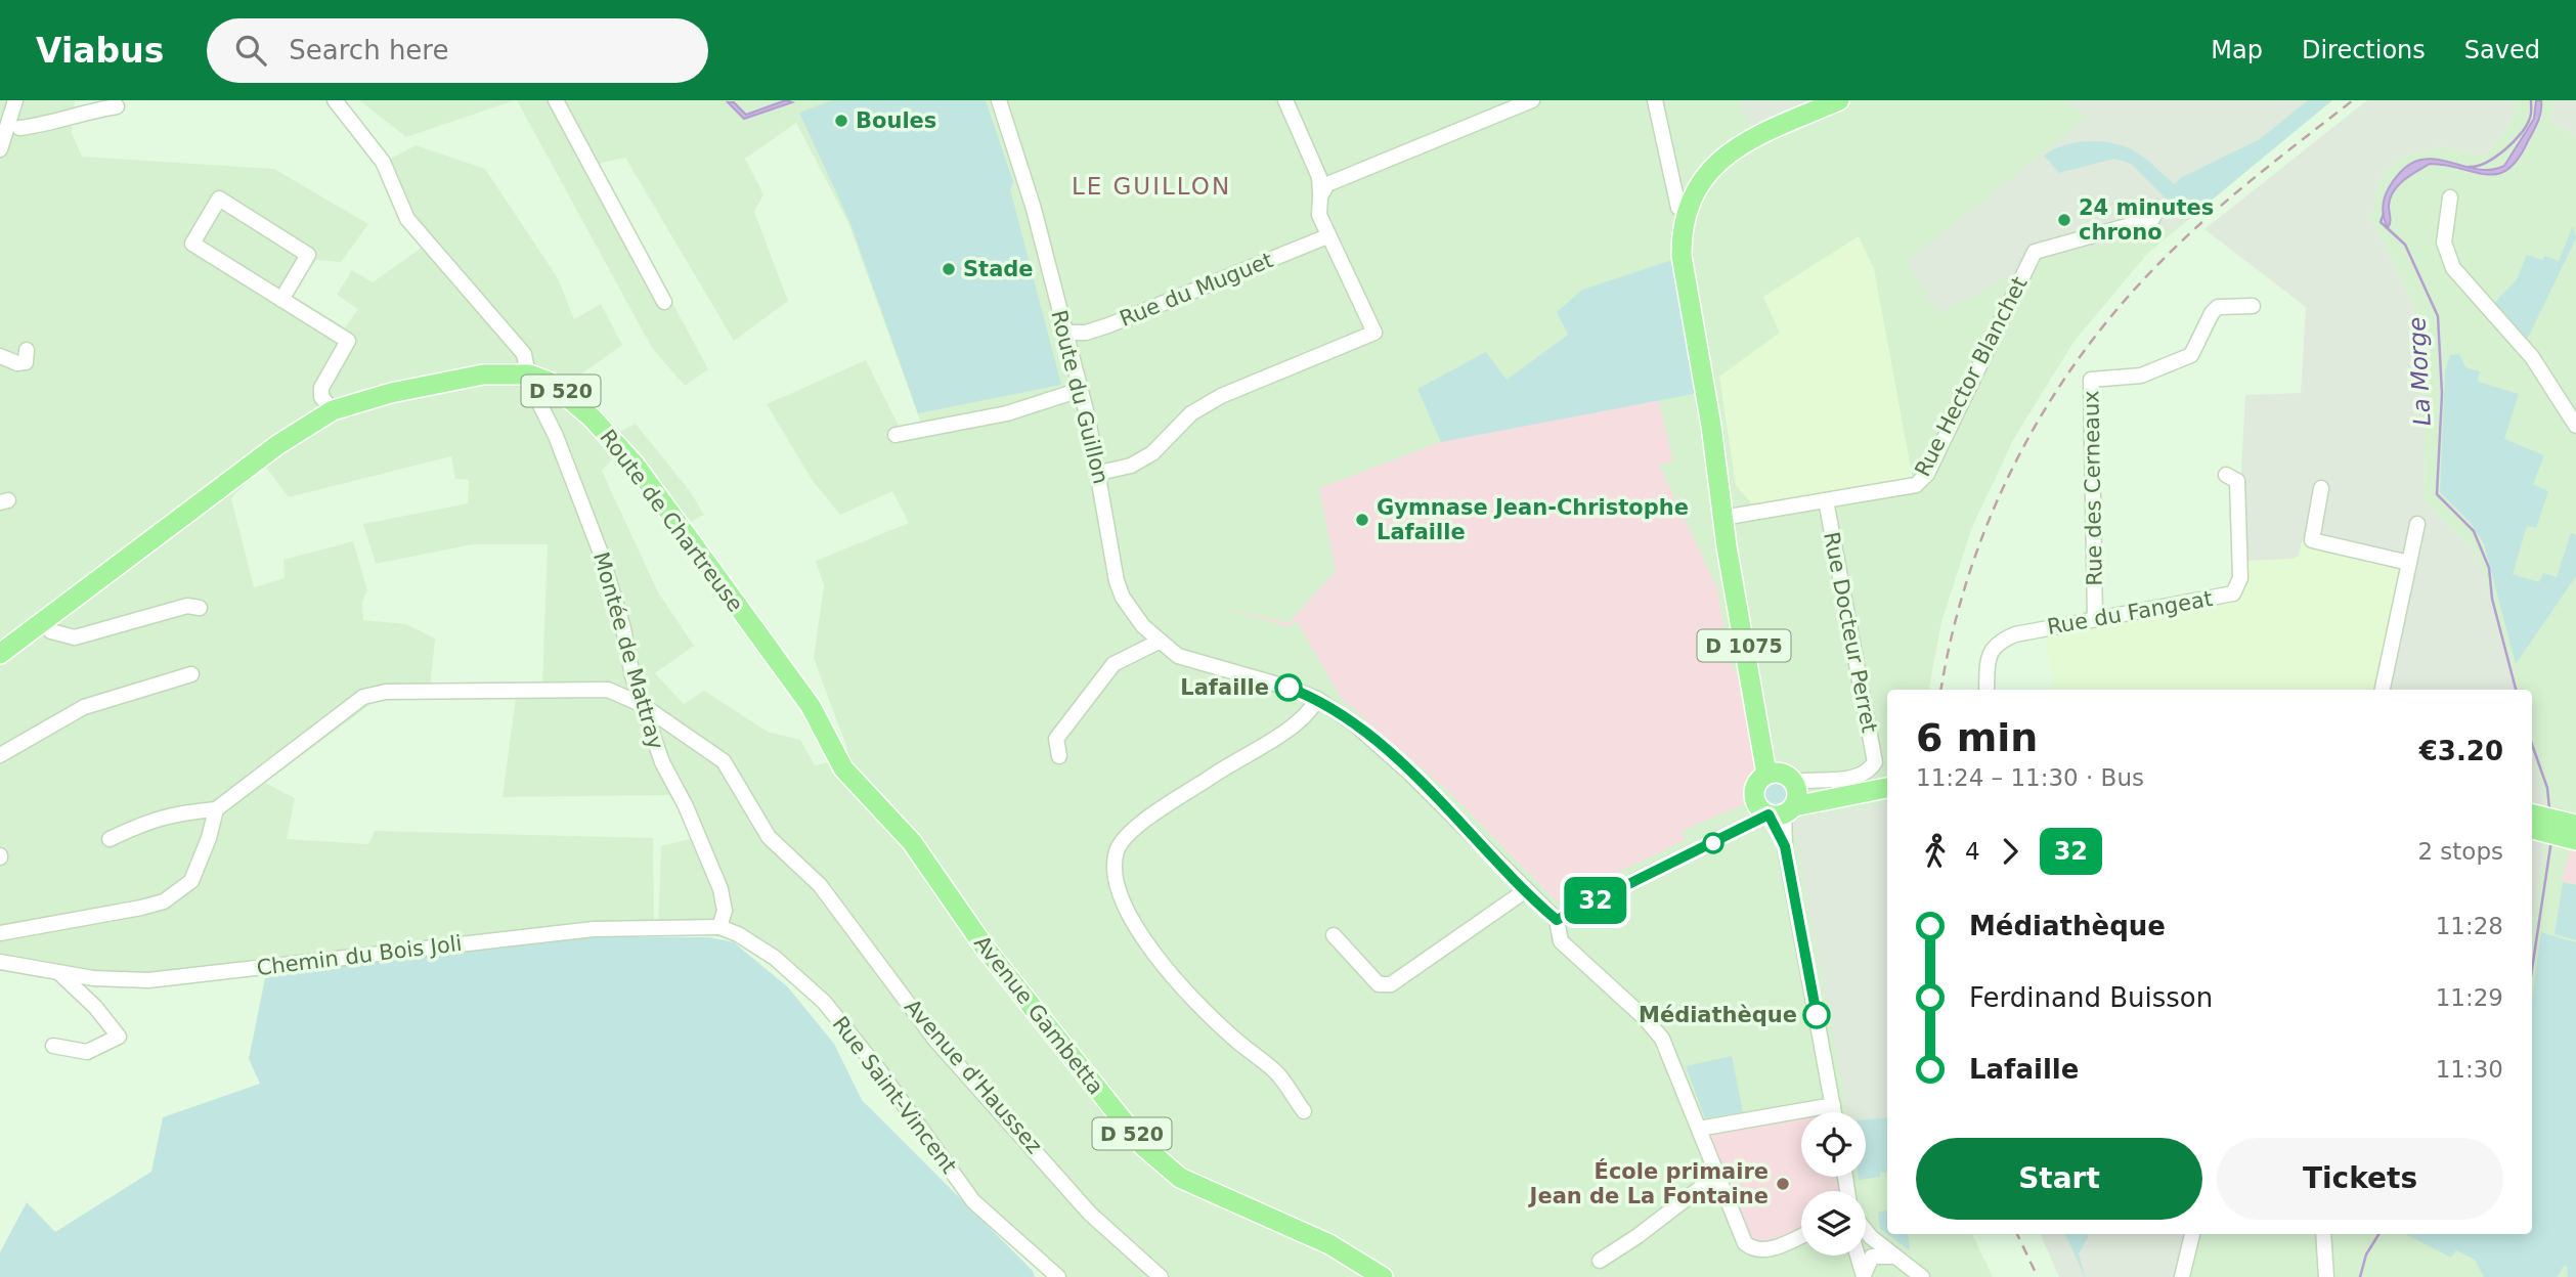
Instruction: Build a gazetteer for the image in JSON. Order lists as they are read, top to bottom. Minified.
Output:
{"streets":{"main road":["D 520","Route de Chartreuse","D 1075","Avenue Gambetta"],"street":["Rue du Muguet","Rue Hector Blanchet","Route du Guillon","Rue des Cerneaux","Rue du Fangeat","Rue Docteur Perret","Montée de Mattray","Chemin du Bois Joli","Avenue d'Haussez","Rue Saint-Vincent"]},"crossings":[["Rue du Muguet","Route du Guillon"],["Rue Hector Blanchet","Rue Docteur Perret"],["Rue Hector Blanchet","D 1075"],["Rue des Cerneaux","Rue du Fangeat"],["Route de Chartreuse","Montée de Mattray"],["Route de Chartreuse","Avenue Gambetta"],["Rue Docteur Perret","D 1075"],["Montée de Mattray","Chemin du Bois Joli"],["Montée de Mattray","Avenue d'Haussez"],["Montée de Mattray","Rue Saint-Vincent"],["Chemin du Bois Joli","Rue Saint-Vincent"]],"districts":["LE GUILLON"],"water":["La Morge"],"places":["Boules","24 minutes chrono","Stade","Gymnase Jean-Christophe Lafaille","Lafaille","Médiathèque","École primaire Jean de La Fontaine"],"lines":["bus line 32"],"page":{"header":"Viabus","search":"Search here","nav":["Map","Directions","Saved"],"on_map":"32","heading":["6 min","11:24 – 11:30 · Bus","€3.20"],"legs":["4","32","2 stops"],"list":[{"name":"Médiathèque","value":"11:28"},{"name":"Ferdinand Buisson","value":"11:29"},{"name":"Lafaille","value":"11:30"}],"buttons":["Start","Tickets"]}}
